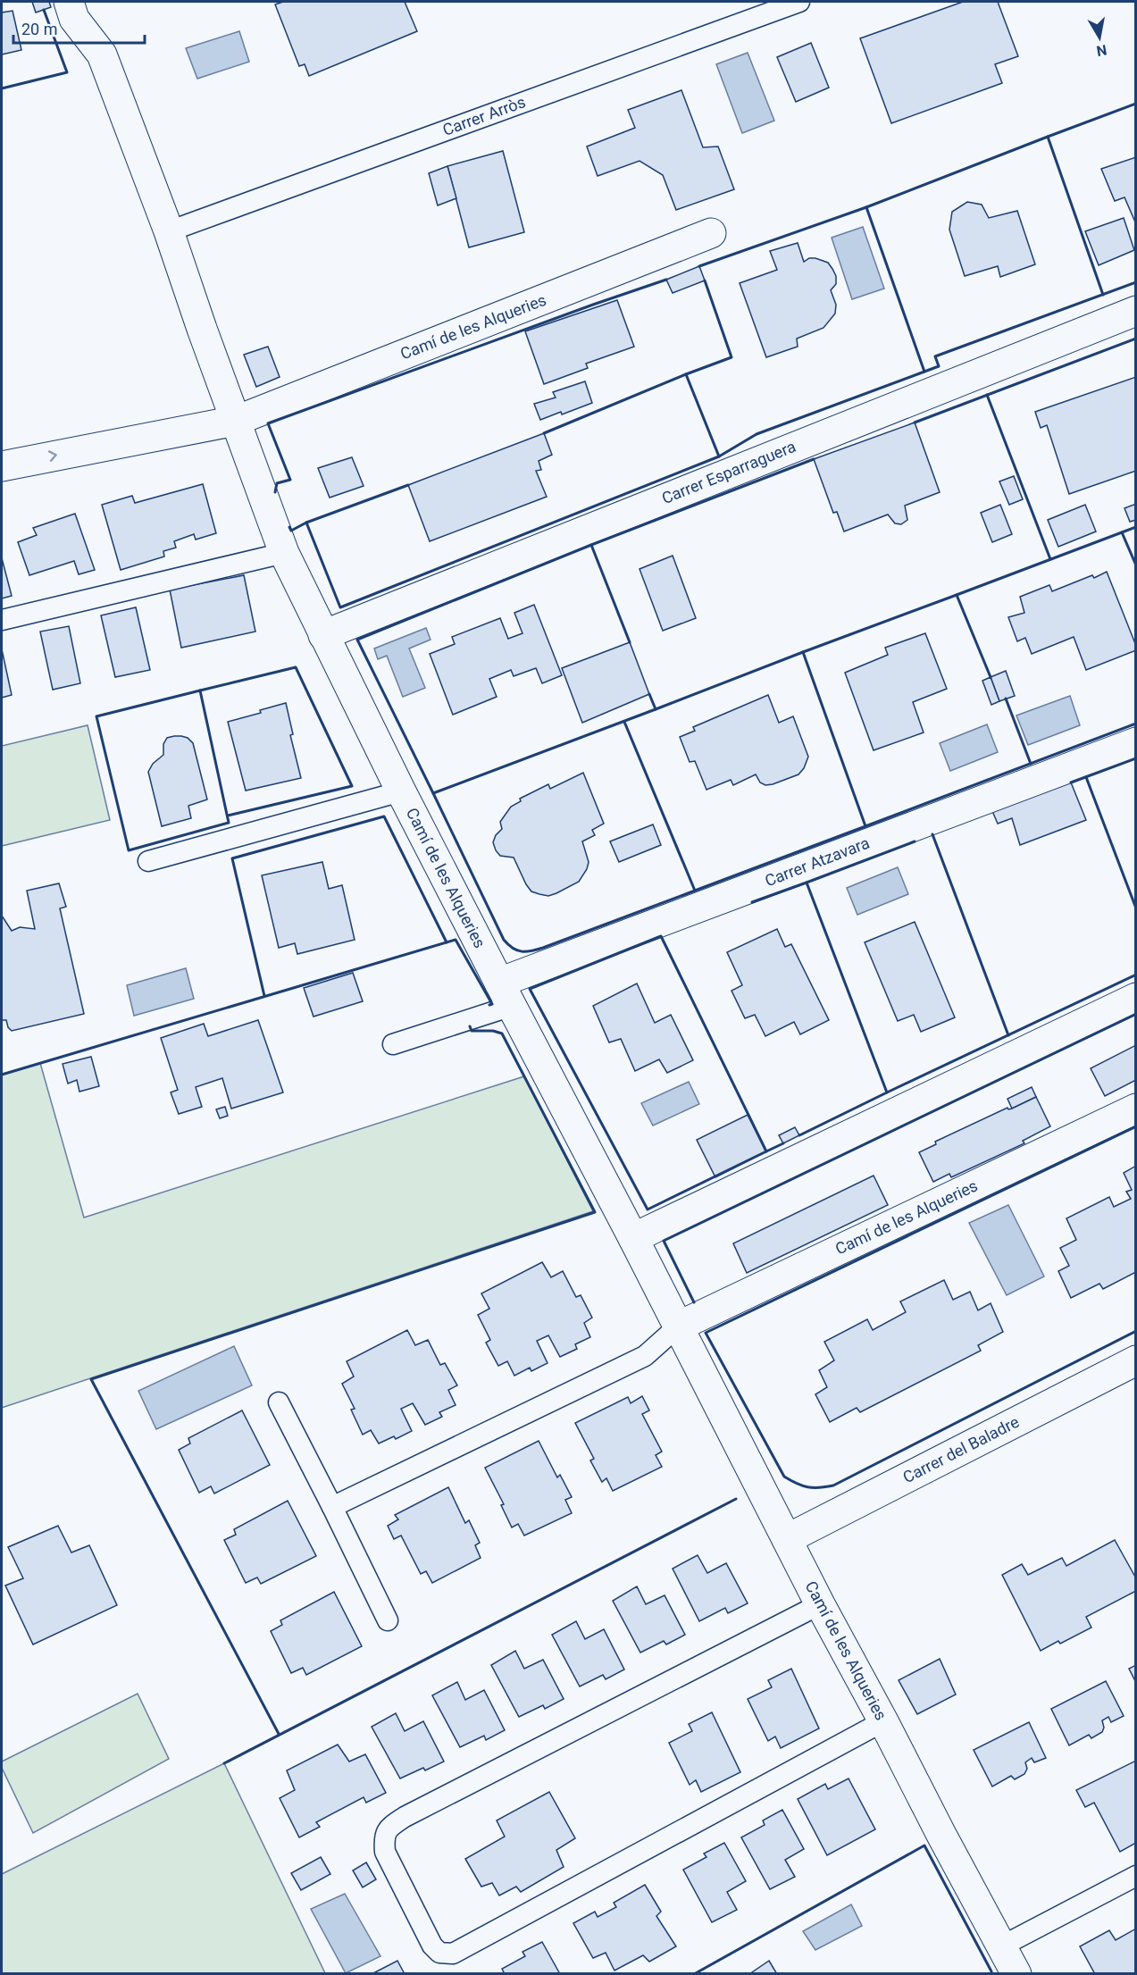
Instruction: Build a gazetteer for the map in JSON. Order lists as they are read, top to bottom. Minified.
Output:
{"streets":{"street":["Camí de les Alqueries","Carrer Esparraguera","Carrer Atzavara","Carrer del Baladre"],"lane":["Carrer Arròs"]},"crossings":[["Carrer Arròs","Camí de les Alqueries"],["Camí de les Alqueries","Carrer Esparraguera"],["Camí de les Alqueries","Carrer Atzavara"],["Camí de les Alqueries","Carrer del Baladre"]],"scale_bar":"20 m","north":"bottom"}
